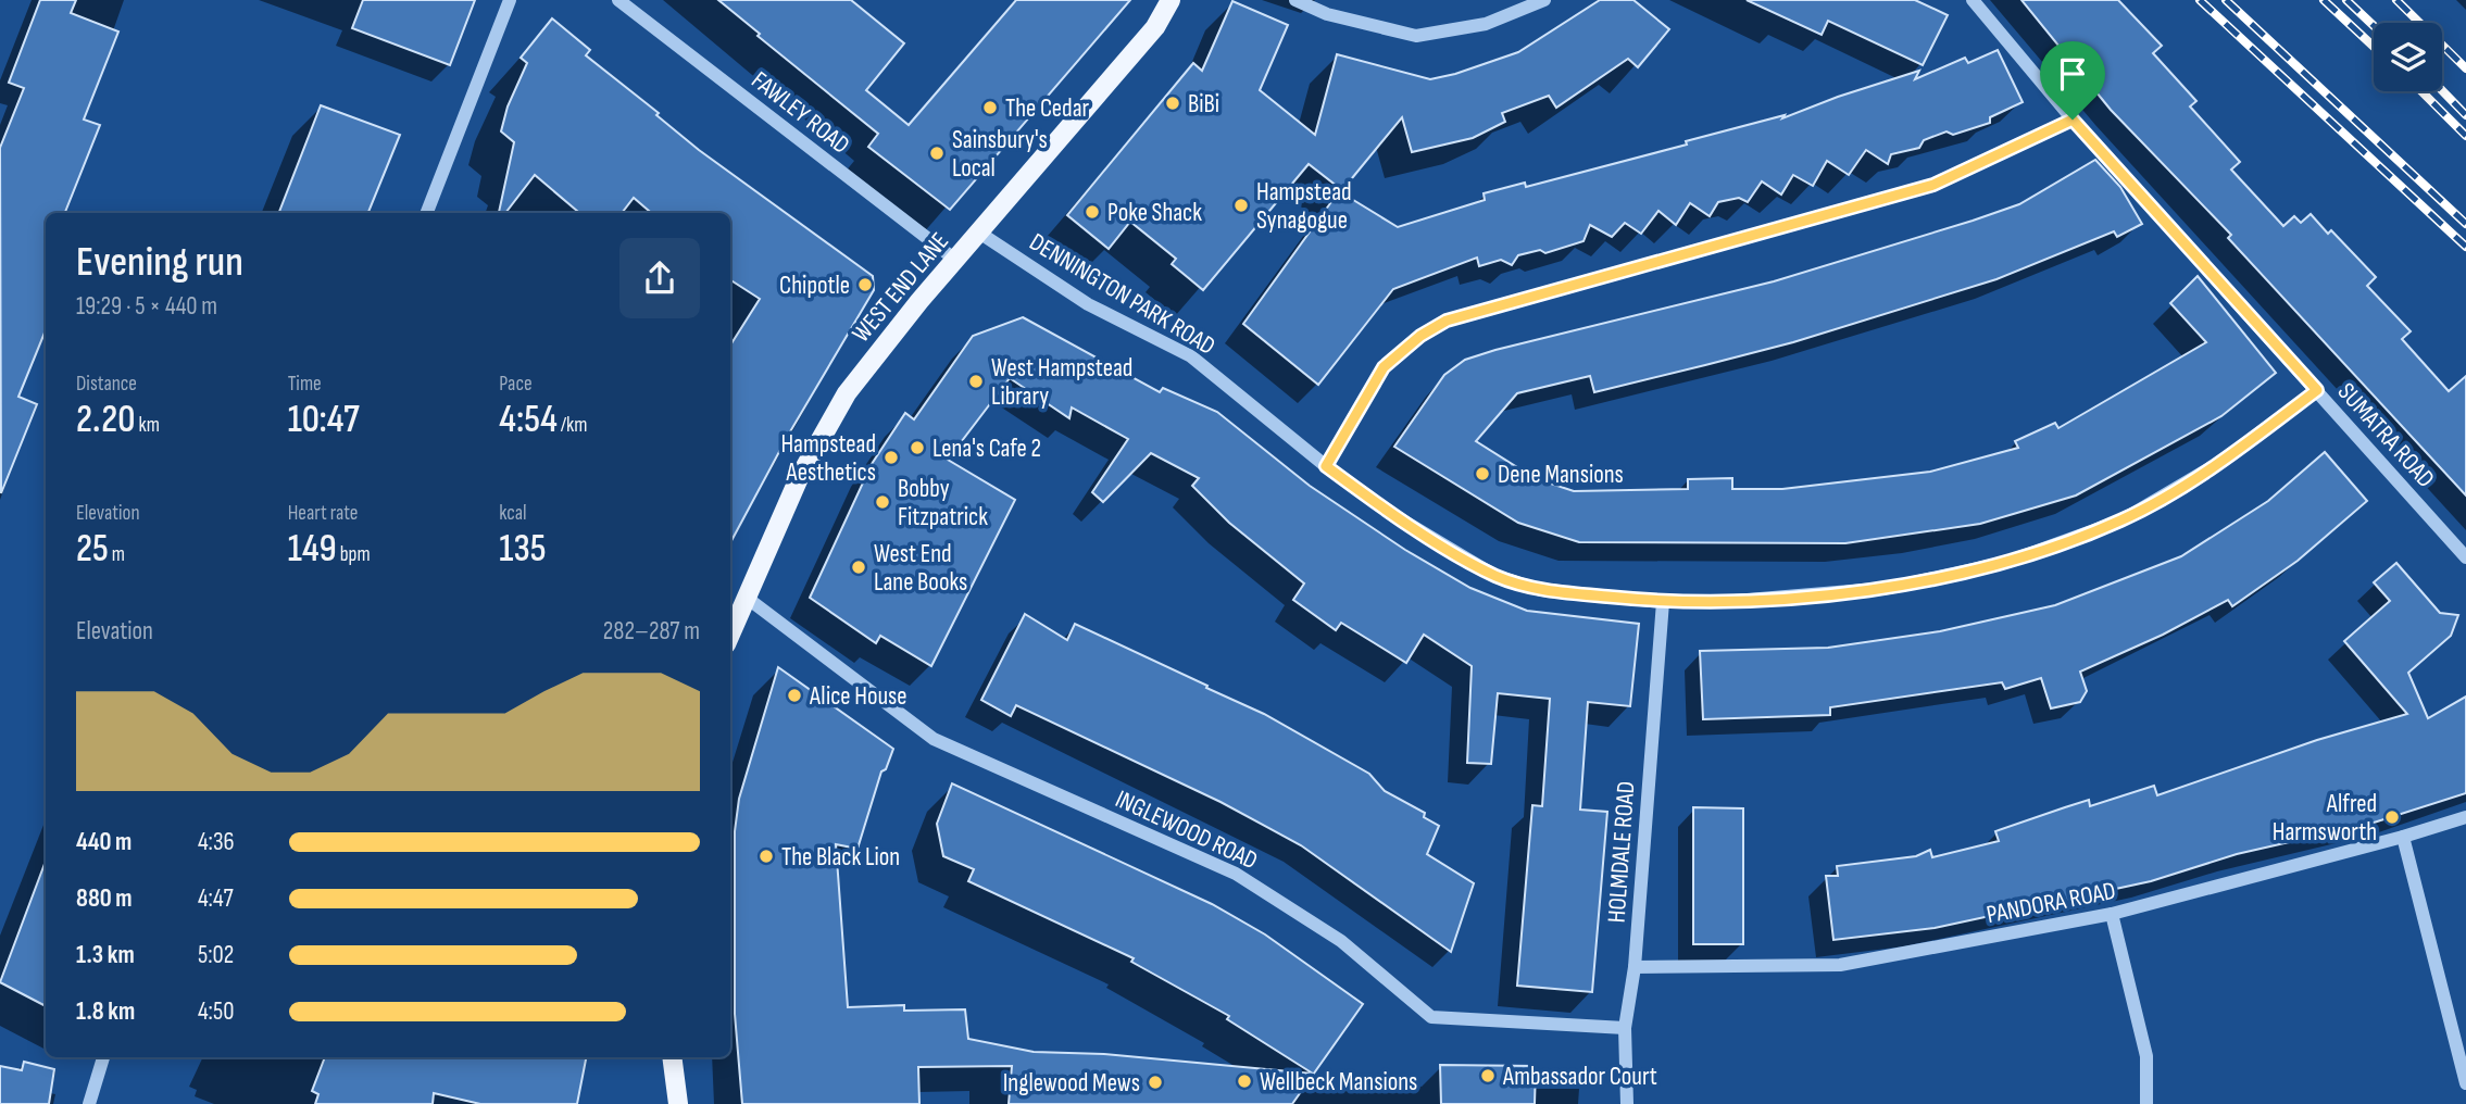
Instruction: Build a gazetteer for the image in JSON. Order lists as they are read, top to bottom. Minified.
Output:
{"streets":{"main road":["WEST END LANE"],"street":["FAWLEY ROAD","DENNINGTON PARK ROAD","SUMATRA ROAD","INGLEWOOD ROAD","HOLMDALE ROAD","PANDORA ROAD"]},"crossings":[["FAWLEY ROAD","WEST END LANE"],["WEST END LANE","DENNINGTON PARK ROAD"],["WEST END LANE","INGLEWOOD ROAD"],["DENNINGTON PARK ROAD","SUMATRA ROAD"],["DENNINGTON PARK ROAD","HOLMDALE ROAD"],["INGLEWOOD ROAD","HOLMDALE ROAD"],["HOLMDALE ROAD","PANDORA ROAD"]],"places":["BiBi","The Cedar","Sainsbury's Local","Hampstead Synagogue","Poke Shack","Chipotle","West Hampstead Library","Lena's Cafe 2","Hampstead Aesthetics","Dene Mansions","Bobby Fitzpatrick","West End Lane Books","Alice House","Alfred Harmsworth","The Black Lion","Ambassador Court","Wellbeck Mansions","Inglewood Mews"],"page":{"heading":["Evening run","19:29 · 5 × 440 m"],"stats":[["Distance","2.20 km"],["Time","10:47"],["Pace","4:54 /km"],["Elevation","25 m"],["Heart rate","149 bpm"],["kcal","135"]],"chart":["Elevation","282–287 m"],"list":[{"name":"440 m","note":"4:36"},{"name":"880 m","note":"4:47"},{"name":"1.3 km","note":"5:02"},{"name":"1.8 km","note":"4:50"}]}}
